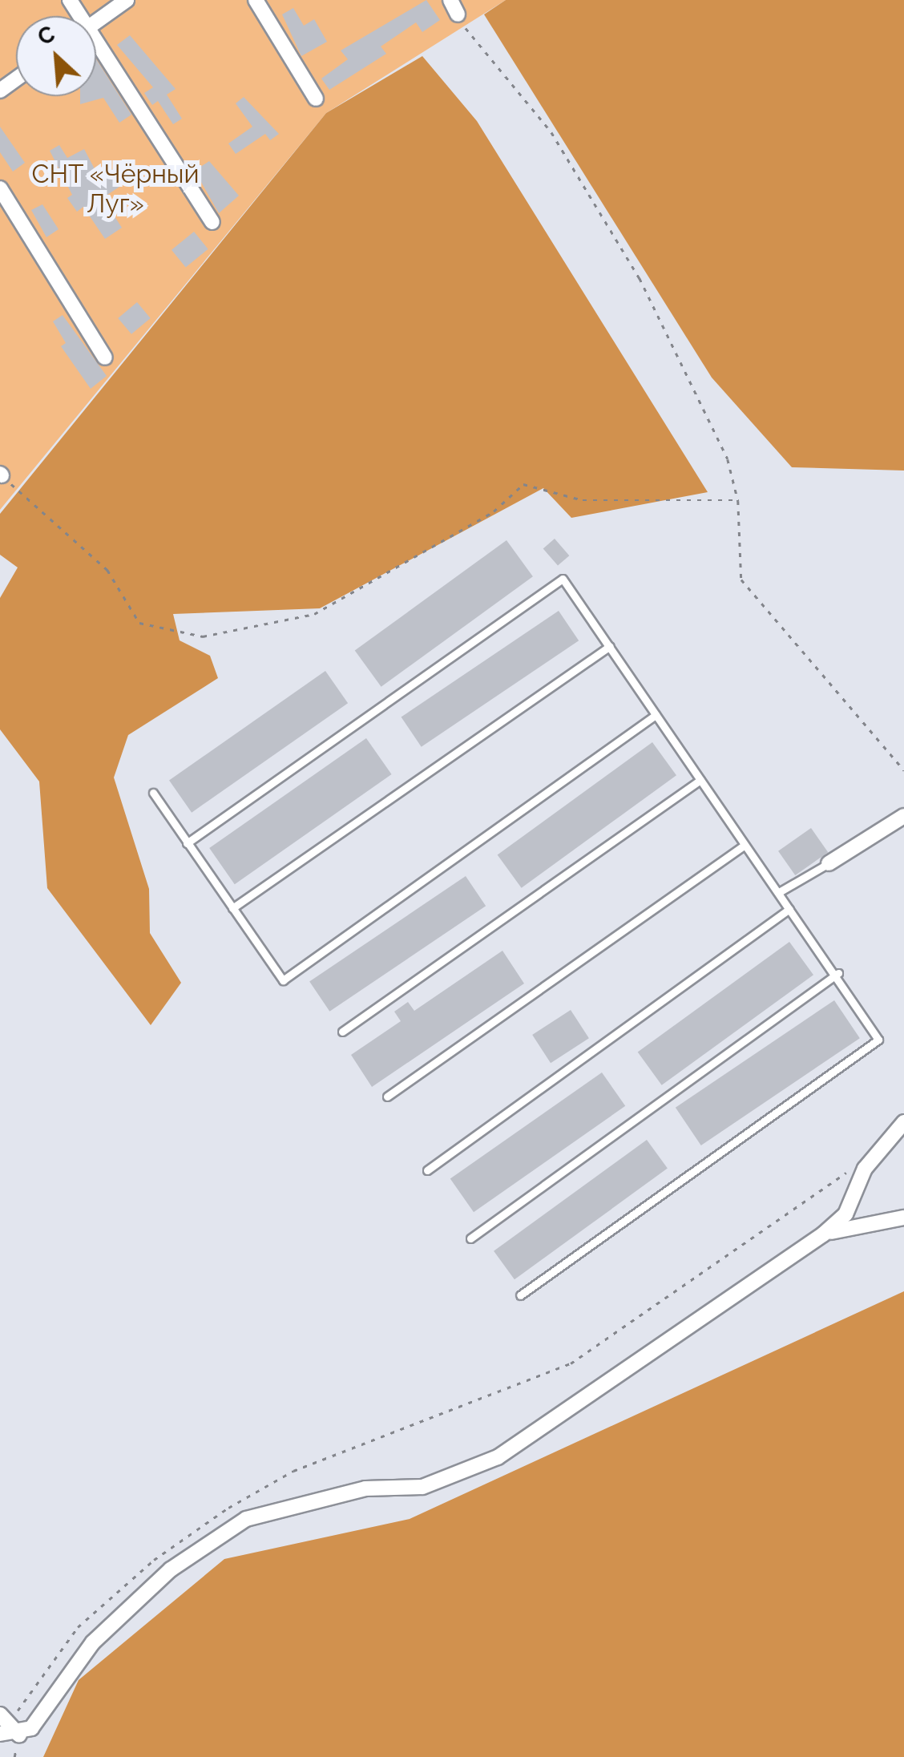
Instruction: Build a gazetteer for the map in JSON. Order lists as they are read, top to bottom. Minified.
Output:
{"parks":["СНТ «Чёрный Луг»"],"north":"top left"}
